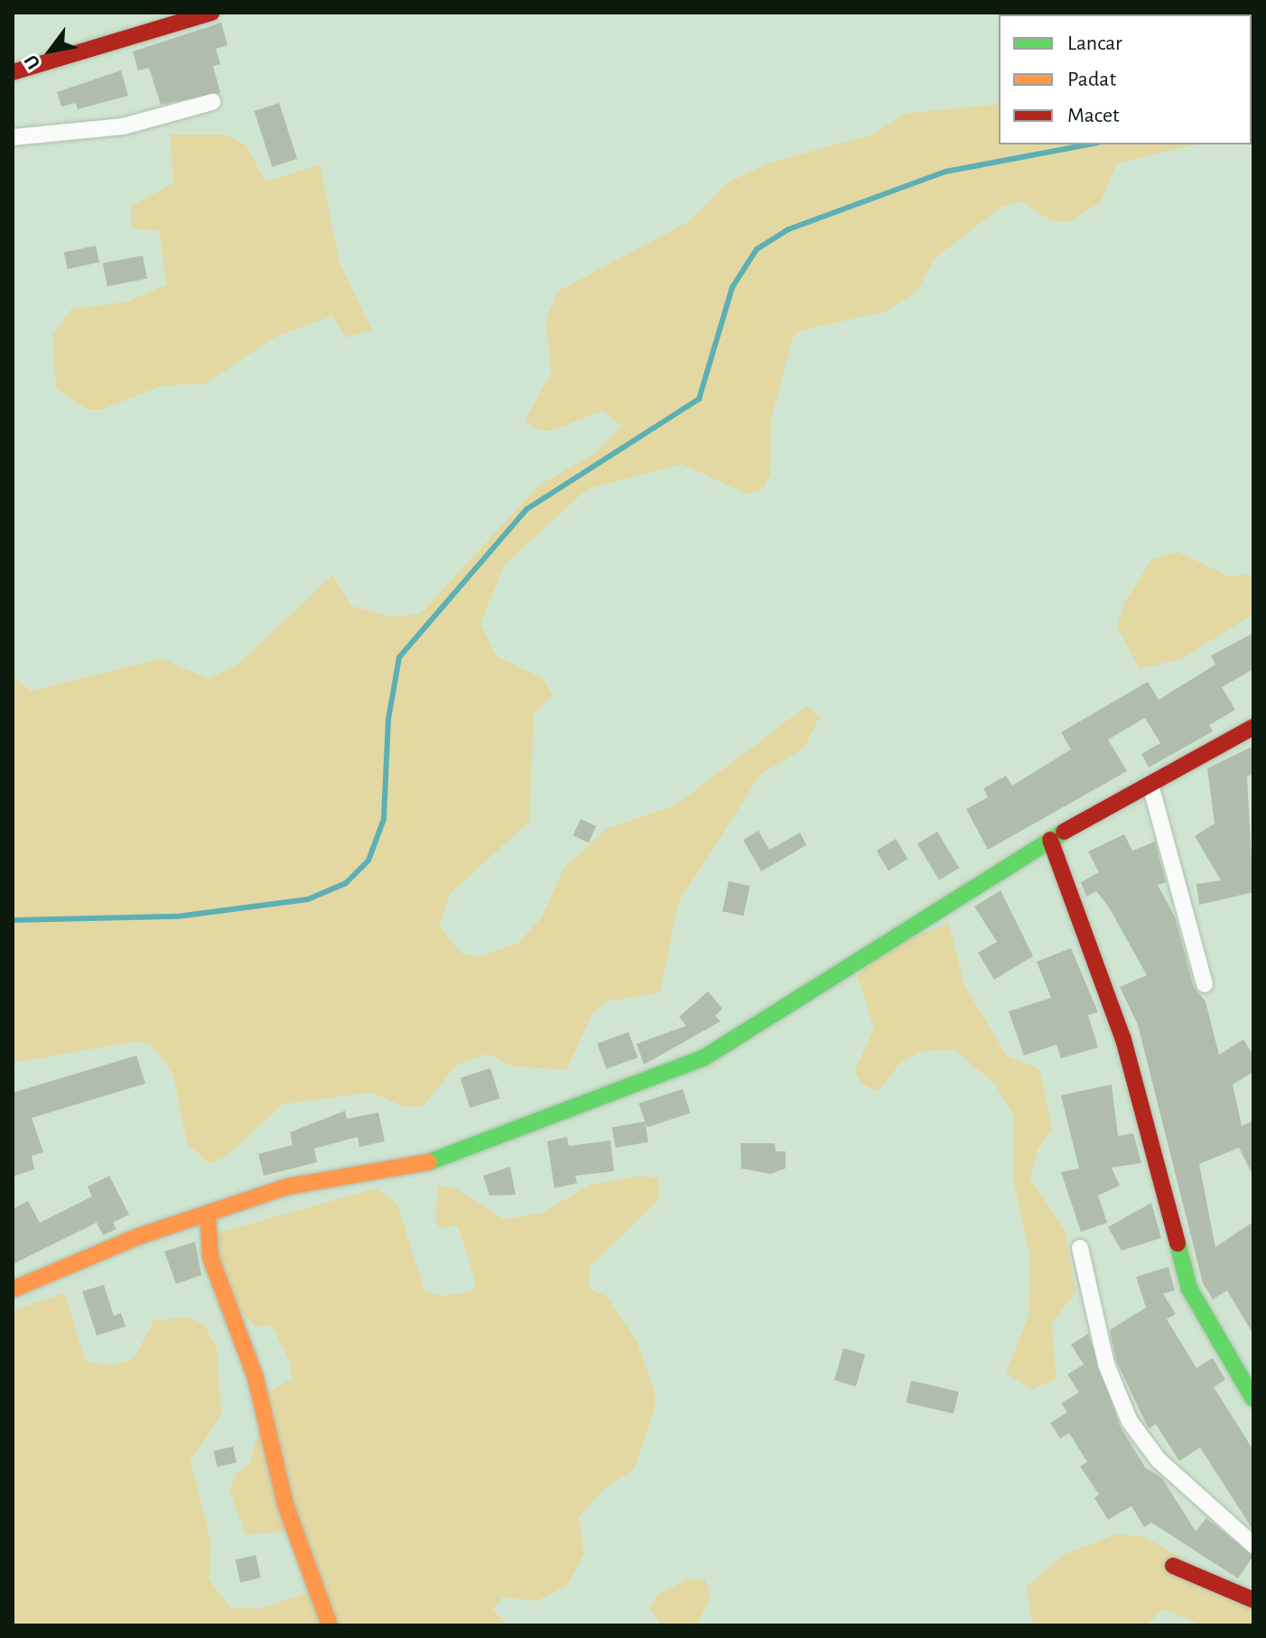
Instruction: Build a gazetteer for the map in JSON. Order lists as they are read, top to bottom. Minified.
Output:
{"legend":["Lancar","Padat","Macet"],"north":"bottom left"}
